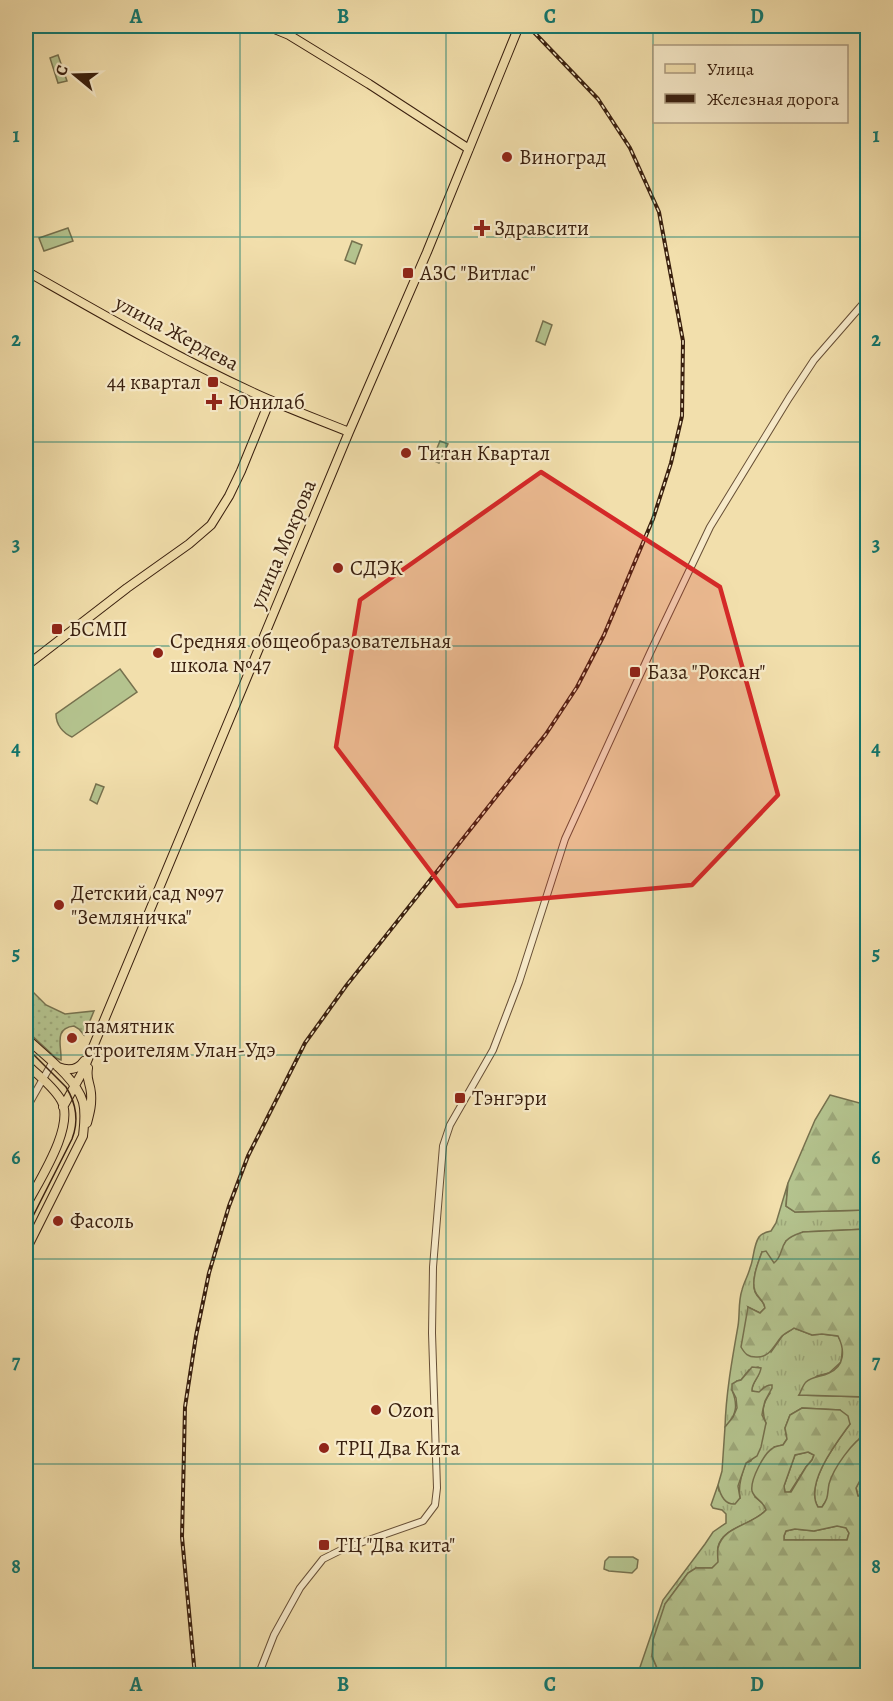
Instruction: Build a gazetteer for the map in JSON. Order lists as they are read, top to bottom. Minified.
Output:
{"streets":{"main road":["улица Жердева","улица Мокрова"]},"crossings":[["улица Жердева","улица Мокрова"]],"places":{"other":["Виноград","Титан Квартал","СДЭК","Средняя общеобразовательная школа №47","Детский сад №97 \"Земляничка\"","памятник строителям Улан-Удэ","Фасоль","Ozon","ТРЦ Два Кита"],"health":["Здравсити","Юнилаб"],"transit":["АЗС \"Витлас\"","44 квартал","БСМП","База \"Роксан\"","Тэнгэри","ТЦ \"Два кита\""]},"legend":["Улица","Железная дорога"],"north":"left","grid":{"columns":["A","B","C","D"],"rows":["1","2","3","4","5","6","7","8"]}}
